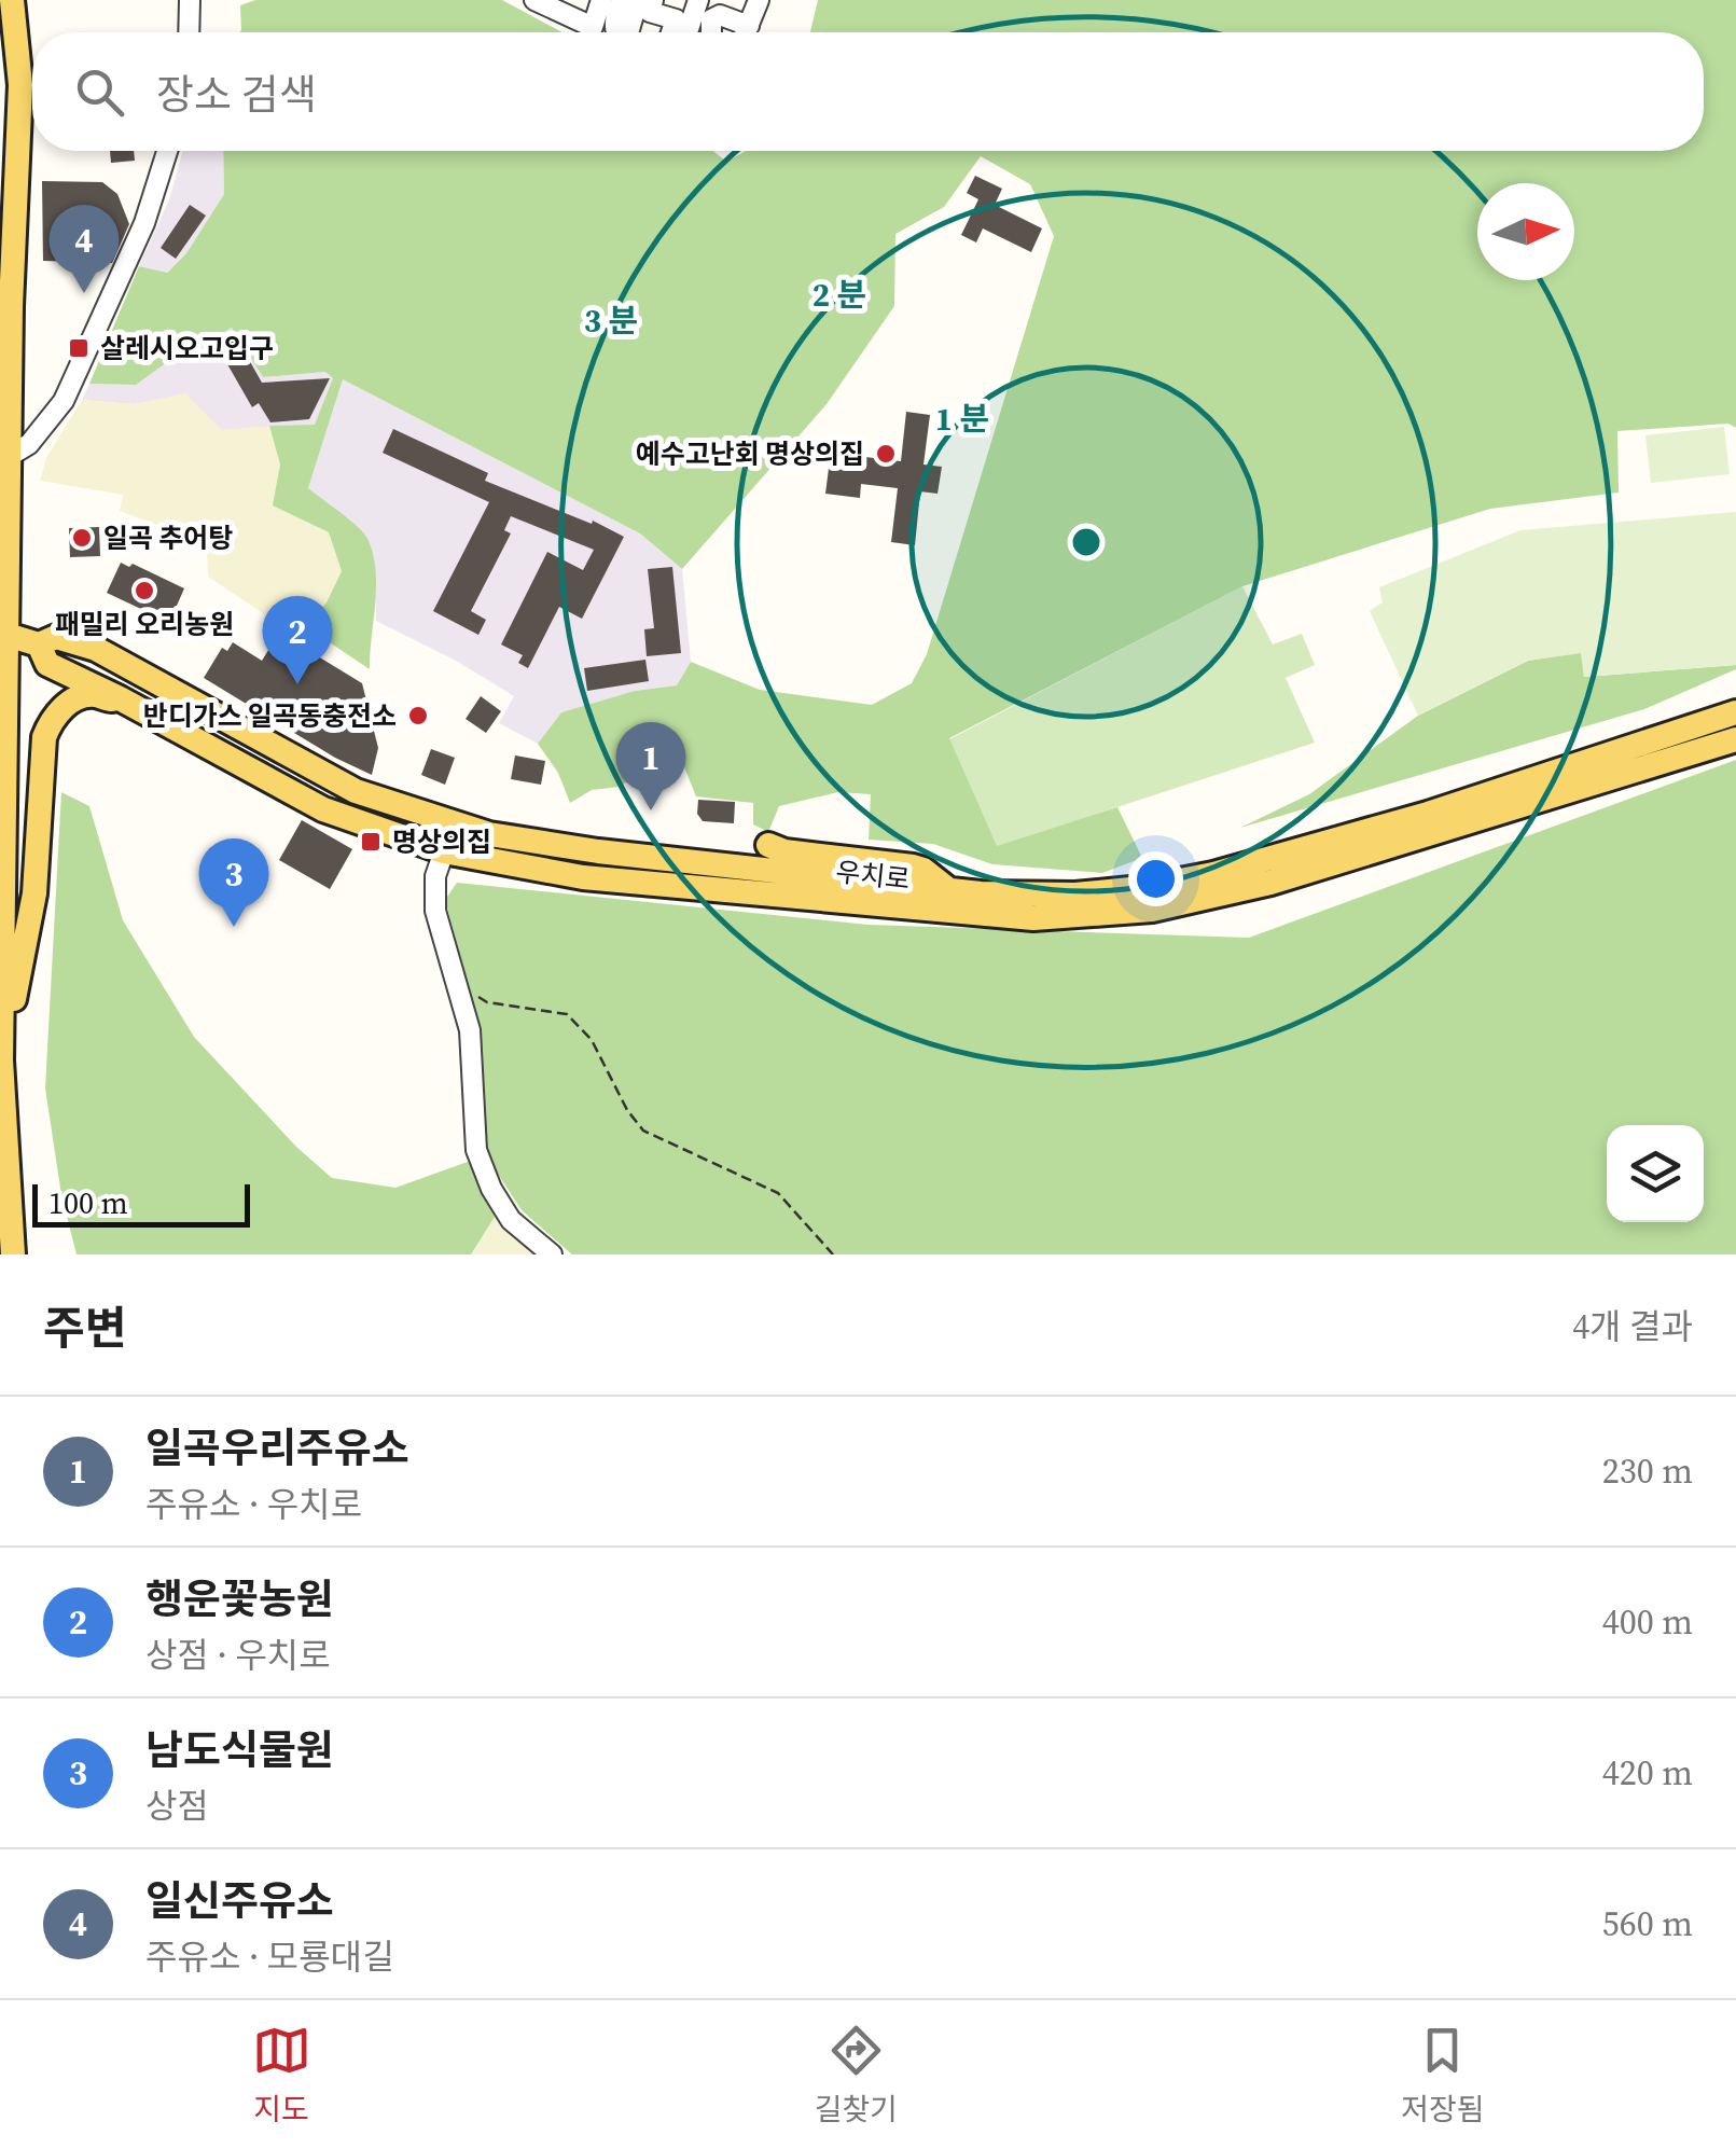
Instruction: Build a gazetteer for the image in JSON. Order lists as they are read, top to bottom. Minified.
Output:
{"streets":{"main road":["우치로"]},"places":{"transit":["살레시오고입구","명상의집"],"other":["예수고난회 명상의집","일곡 추어탕","패밀리 오리농원","반디가스 일곡동충전소"]},"scale_bar":"100 m","north":"right","page":{"search":"장소 검색","pins":["4","2","1","3"],"scale":"100 m","heading":["주변","4개 결과"],"list":[{"mark":"1","name":"일곡우리주유소","note":"주유소 · 우치로","value":"230 m"},{"mark":"2","name":"행운꽃농원","note":"상점 · 우치로","value":"400 m"},{"mark":"3","name":"남도식물원","note":"상점","value":"420 m"},{"mark":"4","name":"일신주유소","note":"주유소 · 모룡대길","value":"560 m"}],"nav":["지도","길찾기","저장됨"]},"rings":["2 분","3 분","1 분"]}
